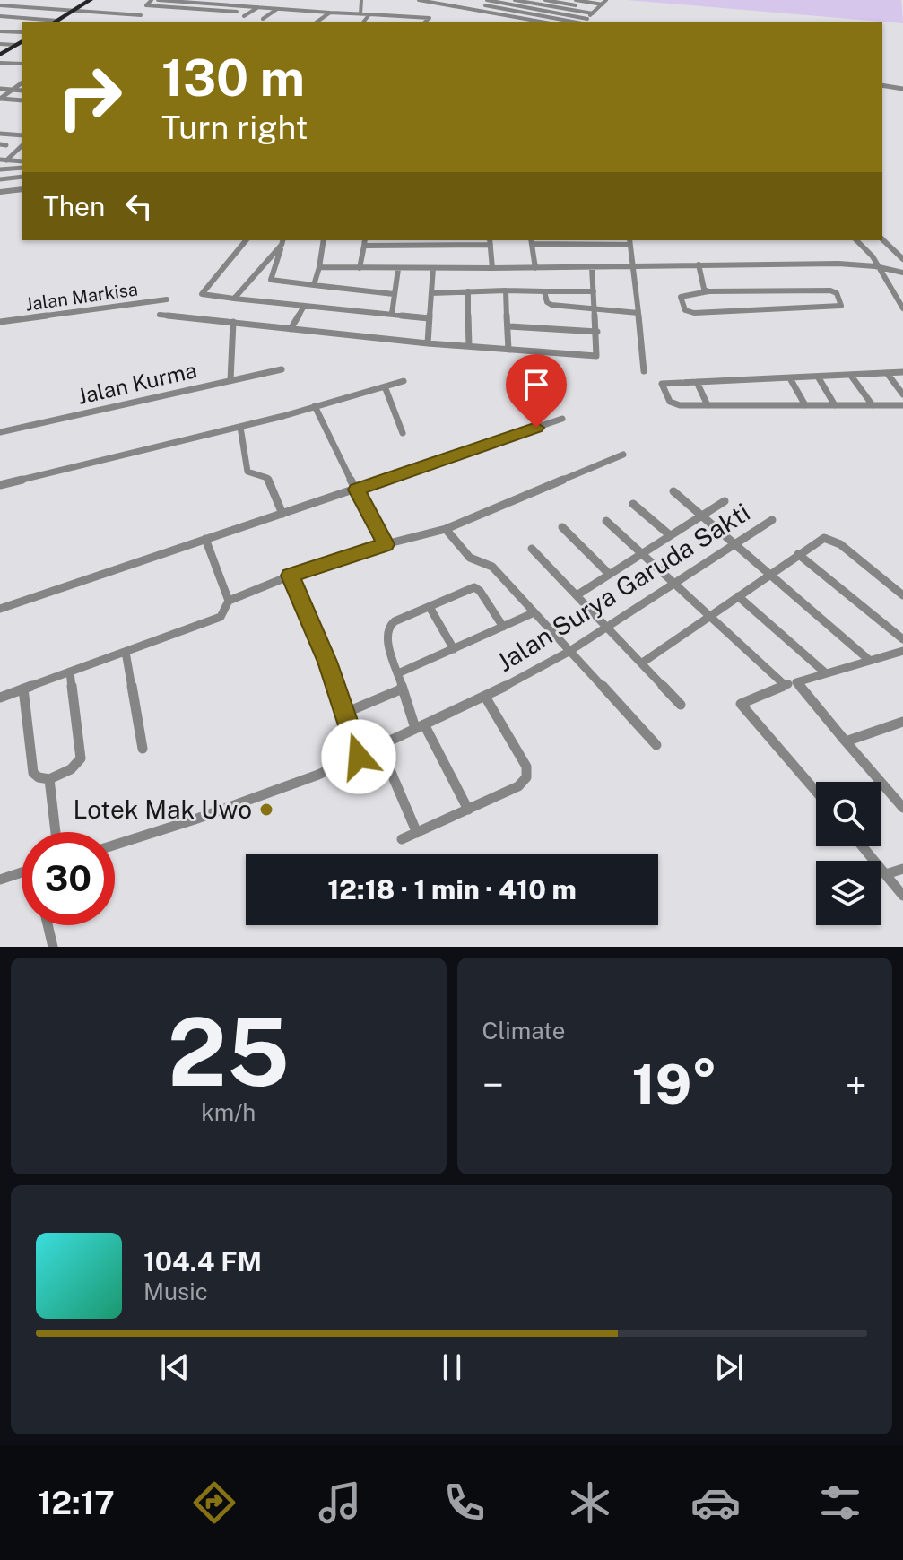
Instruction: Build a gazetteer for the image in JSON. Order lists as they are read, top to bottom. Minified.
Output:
{"streets":{"street":["Jalan Markisa","Jalan Kurma","Jalan Surya Garuda Sakti"]},"places":["Lotek Mak Uwo"],"page":{"turn":["130 m","Turn right"],"then":"Then","limit":"30","trip":"12:18 · 1 min · 410 m","tile":[["25","km/h"],"Climate"],"heat":["−","19°","+"],"song":["104.4 FM","Music"],"tabs":"12:17"}}
